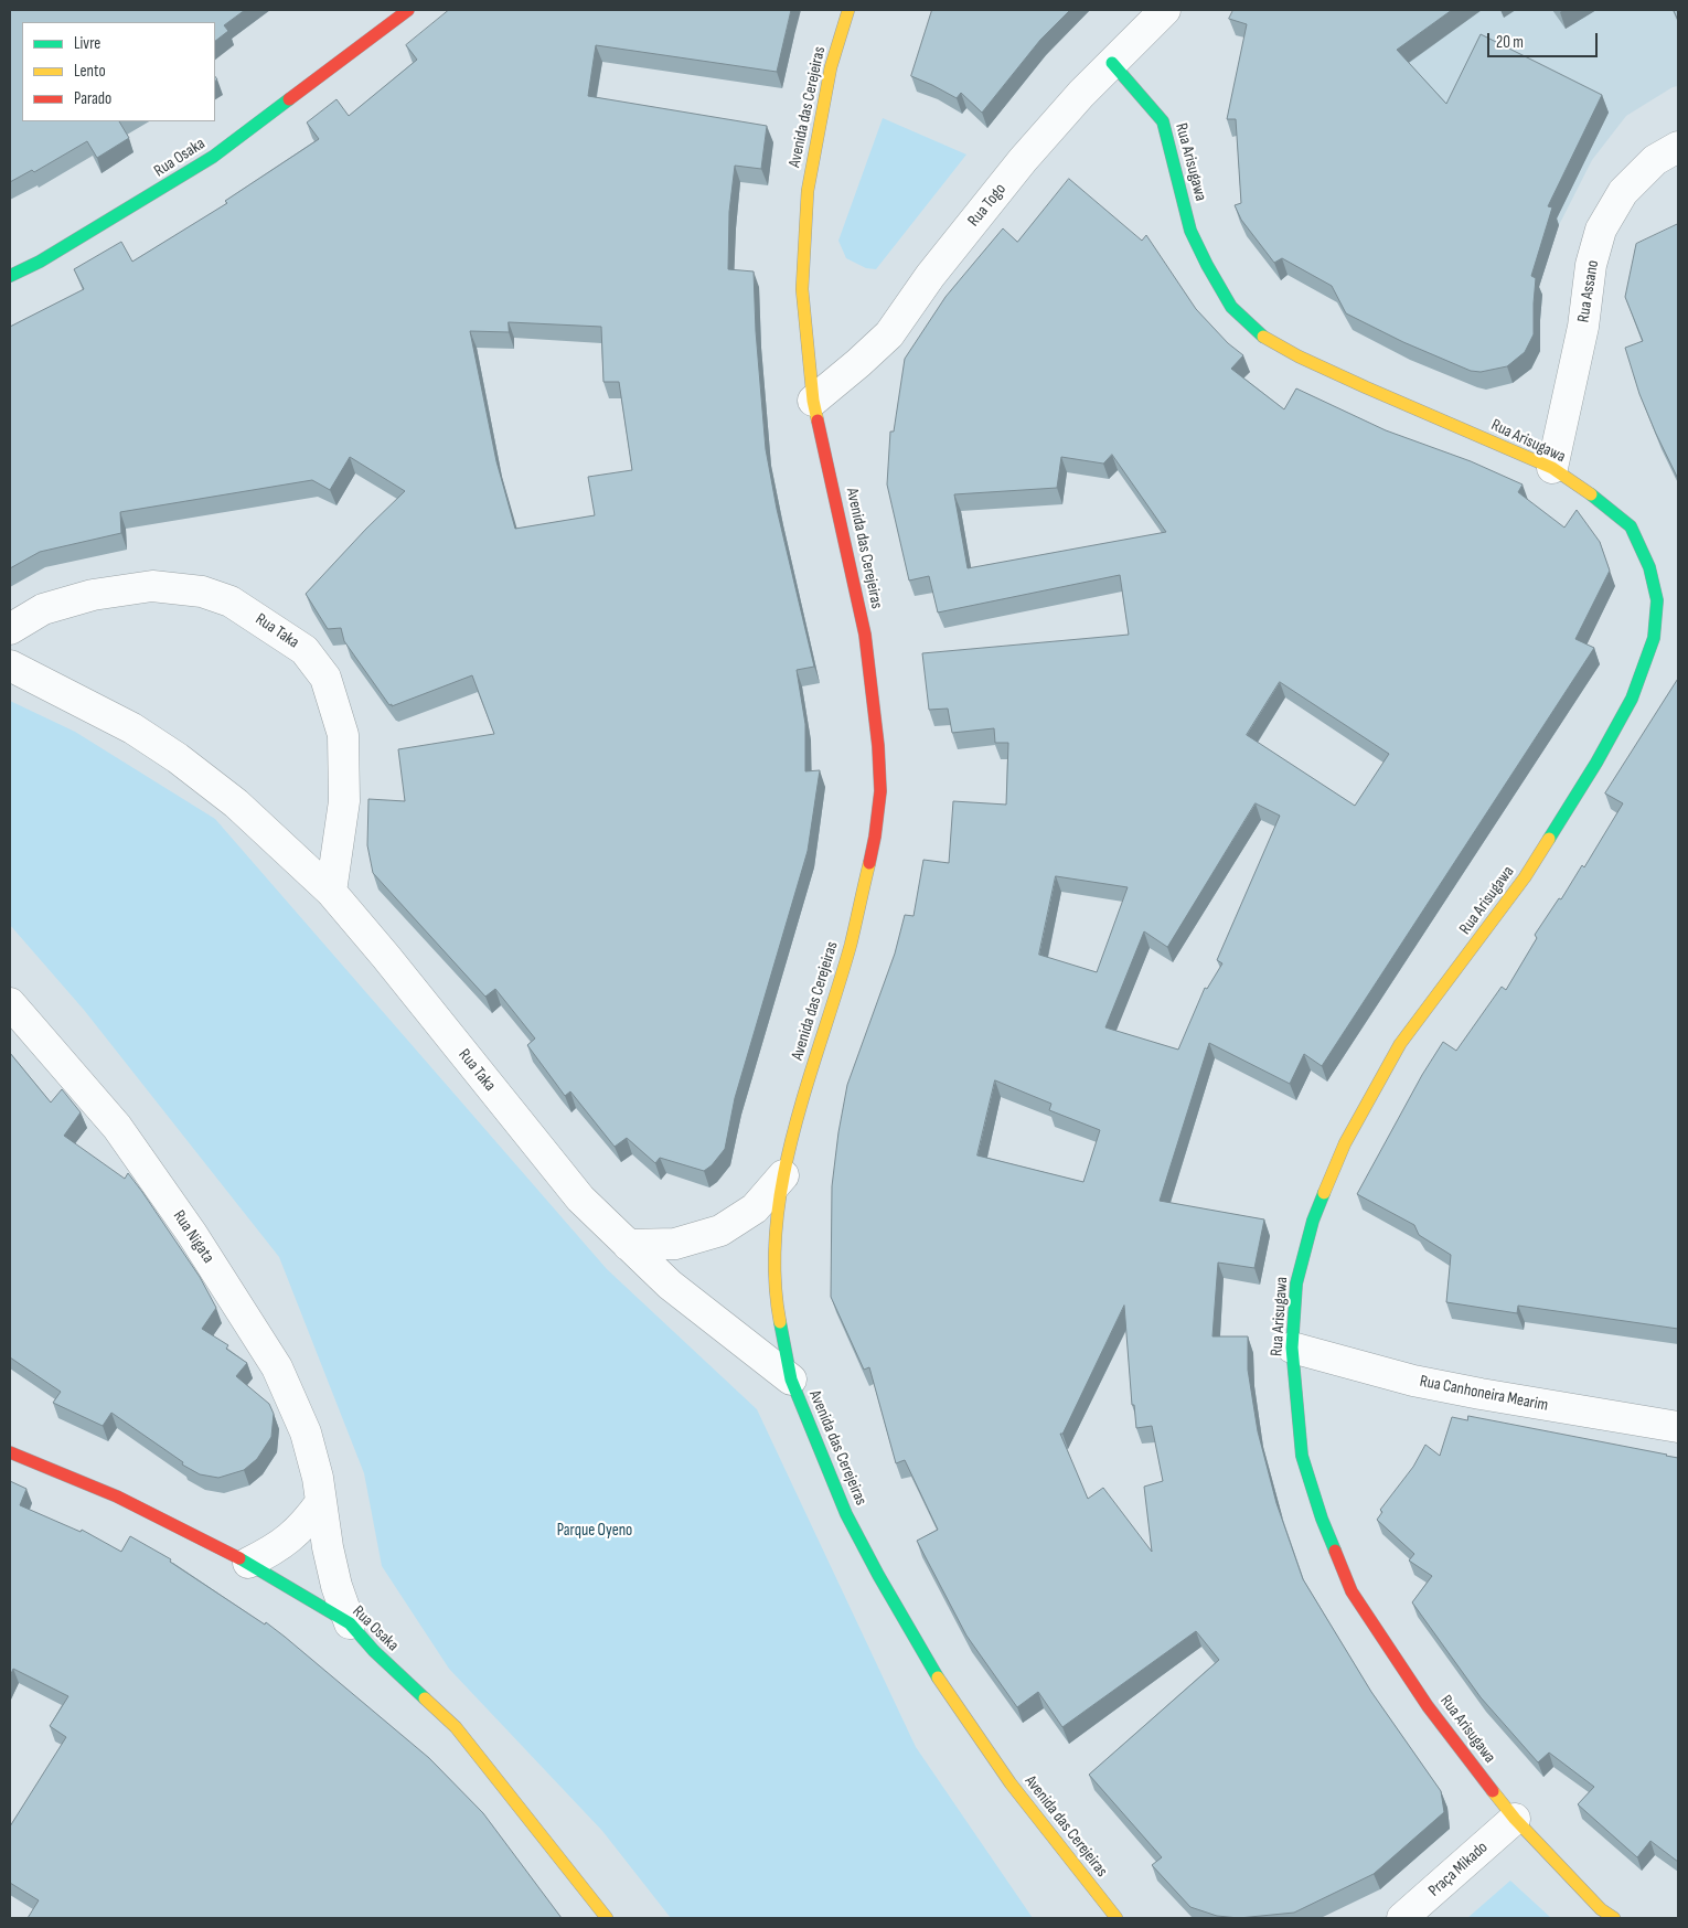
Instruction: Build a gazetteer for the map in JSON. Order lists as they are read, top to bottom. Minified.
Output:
{"streets":{"street":["Avenida das Cerejeiras","Rua Osaka","Rua Arisugawa","Rua Togo","Rua Assano","Rua Taka","Rua Nigata","Rua Canhoneira Mearim","Praça Mikado"]},"crossings":[["Avenida das Cerejeiras","Rua Togo"],["Avenida das Cerejeiras","Rua Taka"],["Rua Osaka","Rua Nigata"],["Rua Arisugawa","Rua Togo"],["Rua Arisugawa","Rua Assano"],["Rua Arisugawa","Rua Canhoneira Mearim"],["Rua Arisugawa","Praça Mikado"]],"parks":["Parque Oyeno"],"legend":["Livre","Lento","Parado"],"scale_bar":"20 m"}
